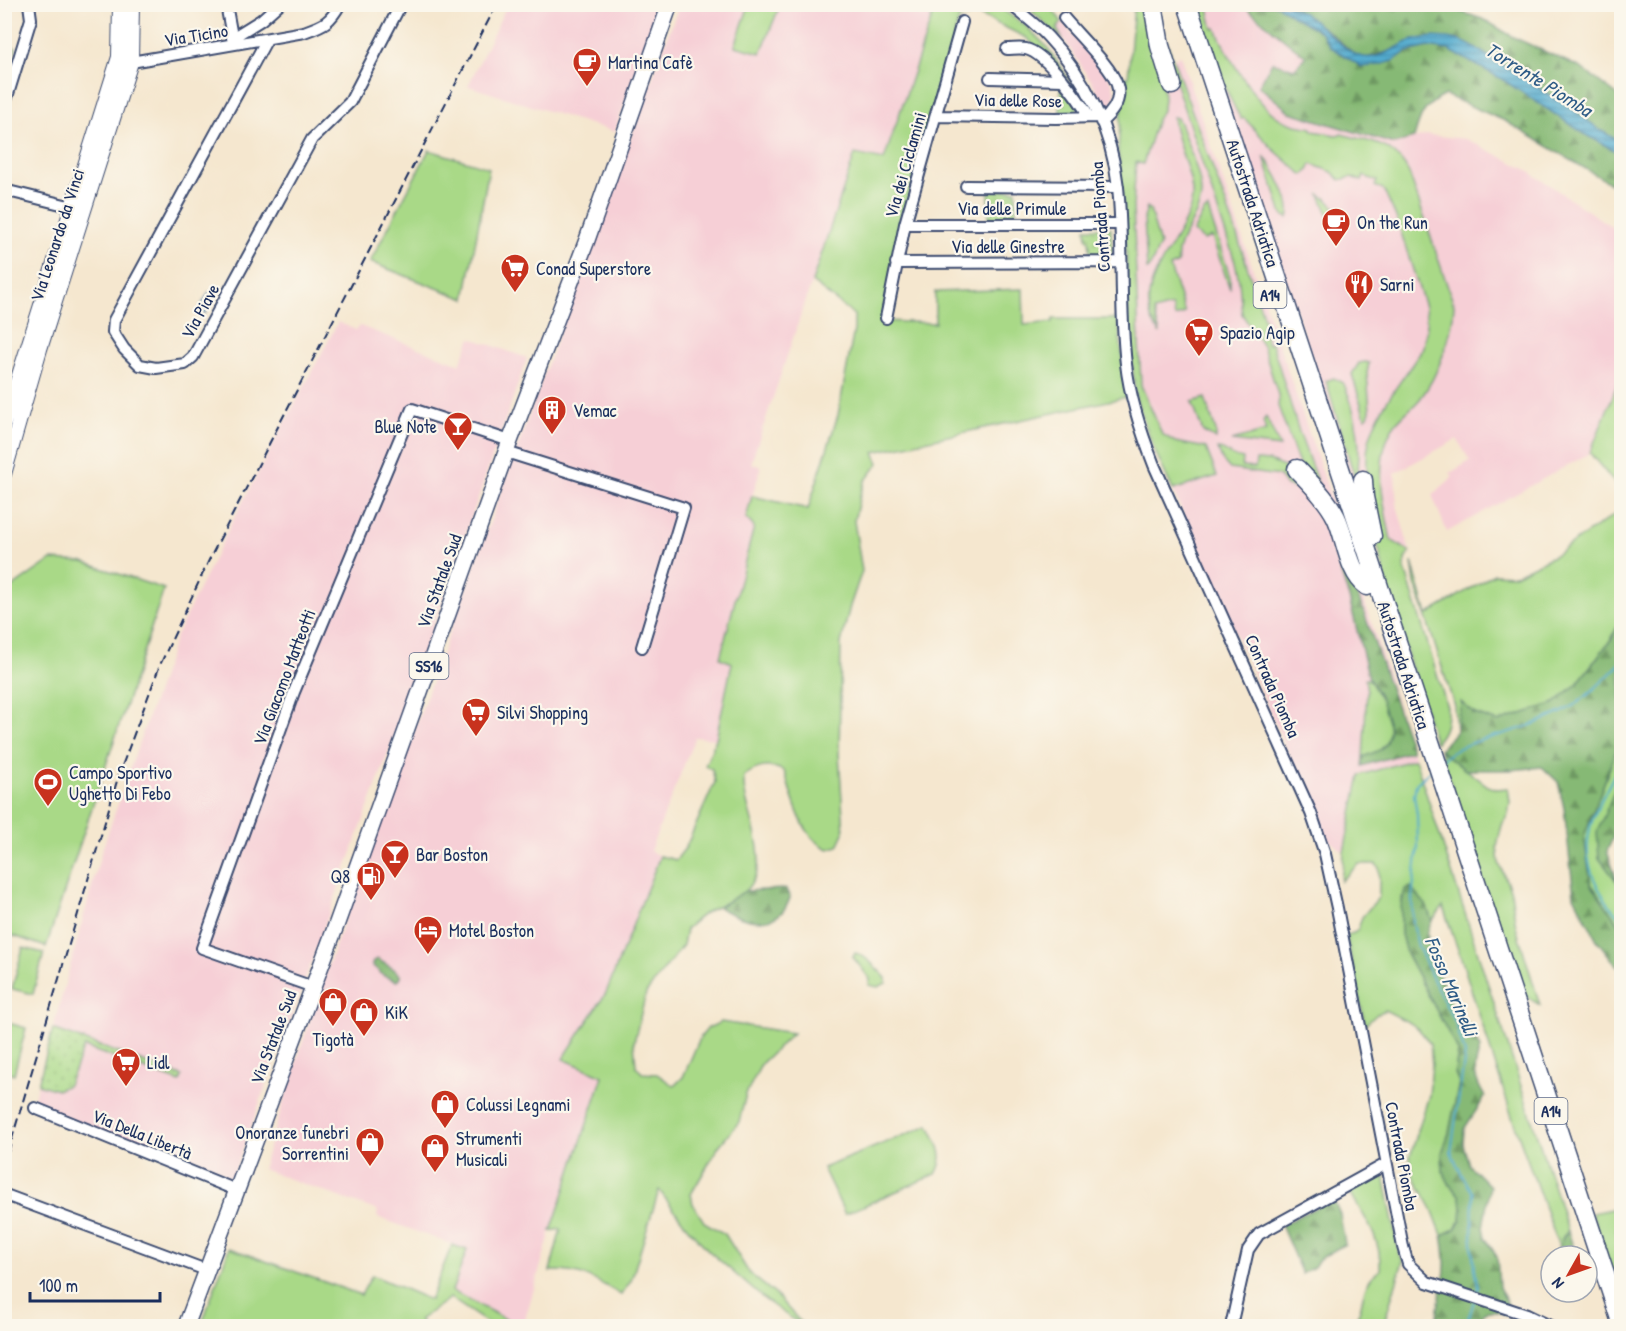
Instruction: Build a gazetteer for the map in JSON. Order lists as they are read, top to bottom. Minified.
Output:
{"streets":{"highway":["Autostrada Adriatica","A14"],"main road":["Via Statale Sud","SS16"],"street":["Via Ticino","Via delle Rose","Via dei Ciclamini","Via delle Primule","Contrada Piomba","Via Leonardo da Vinci","Via delle Ginestre","Via Piave","Via Giacomo Matteotti","Via Della Libertà"]},"crossings":[["Via Ticino","Via Leonardo da Vinci"],["Via Ticino","Via Piave"],["Via delle Rose","Via dei Ciclamini"],["Via delle Rose","Contrada Piomba"],["Via dei Ciclamini","Via delle Primule"],["Via dei Ciclamini","Via delle Ginestre"],["Via delle Primule","Contrada Piomba"],["Contrada Piomba","Via delle Ginestre"],["Via Statale Sud","Via Giacomo Matteotti"],["Via Statale Sud","Via Della Libertà"]],"water":["Torrente Piomba","Fosso Marinelli"],"places":{"cafe":["Martina Cafè","On the Run"],"supermarket":["Conad Superstore","Spazio Agip","Silvi Shopping","Lidl"],"restaurant":["Sarni"],"building":["Vemac"],"bar":["Blue Note","Bar Boston"],"sports":["Campo Sportivo Ughetto Di Febo"],"fuel station":["Q8"],"hotel":["Motel Boston"],"shop":["Tigotà","KiK","Colussi Legnami","Onoranze funebri Sorrentini","Strumenti Musicali"]},"scale_bar":"100 m","north":"bottom left"}
